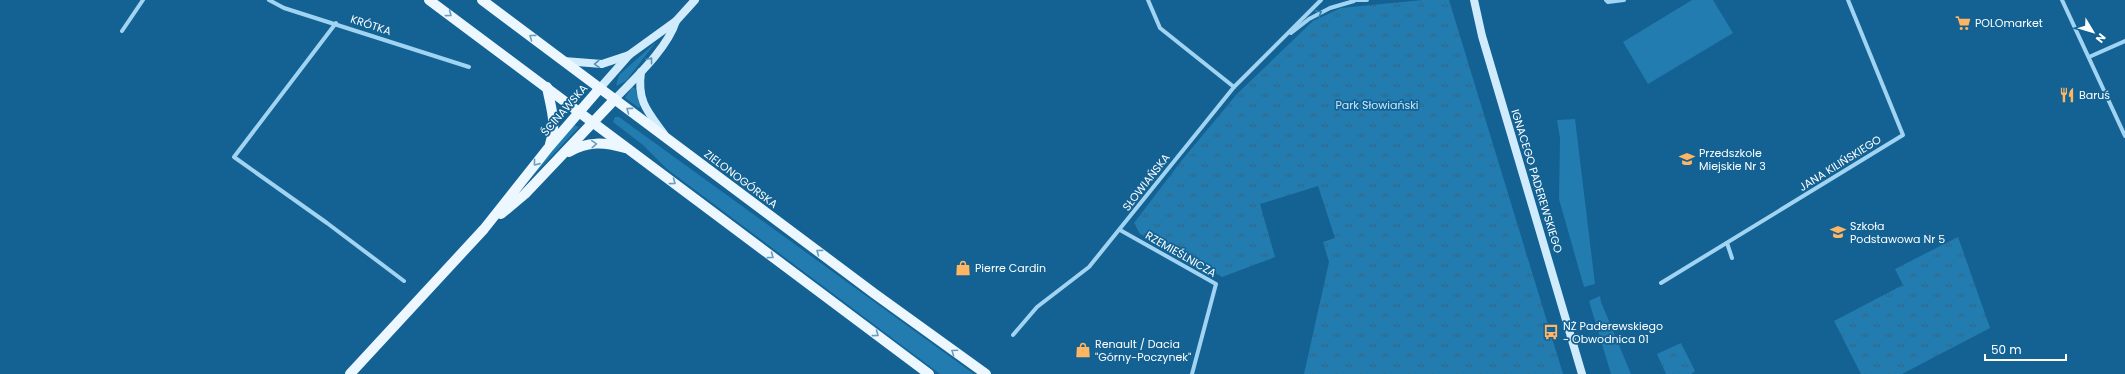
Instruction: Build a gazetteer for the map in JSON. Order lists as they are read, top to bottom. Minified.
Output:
{"streets":{"main road":["ŚCINAWSKA","ZIELONOGÓRSKA"],"street":["KRÓTKA","JANA KILIŃSKIEGO","IGNACEGO PADEREWSKIEGO","SŁOWIAŃSKA","RZEMIEŚLNICZA"]},"crossings":[["ŚCINAWSKA","ZIELONOGÓRSKA"],["SŁOWIAŃSKA","RZEMIEŚLNICZA"]],"parks":["Park Słowiański"],"places":{"supermarket":["POLOmarket"],"restaurant":["Baruś"],"school or university":["Przedszkole Miejskie Nr 3","Szkoła Podstawowa Nr 5"],"shop":["Pierre Cardin","Renault / Dacia \"Górny-Poczynek\""],"bus stop":["NŻ Paderewskiego - Obwodnica 01"]},"scale_bar":"50 m","north":"bottom right"}
